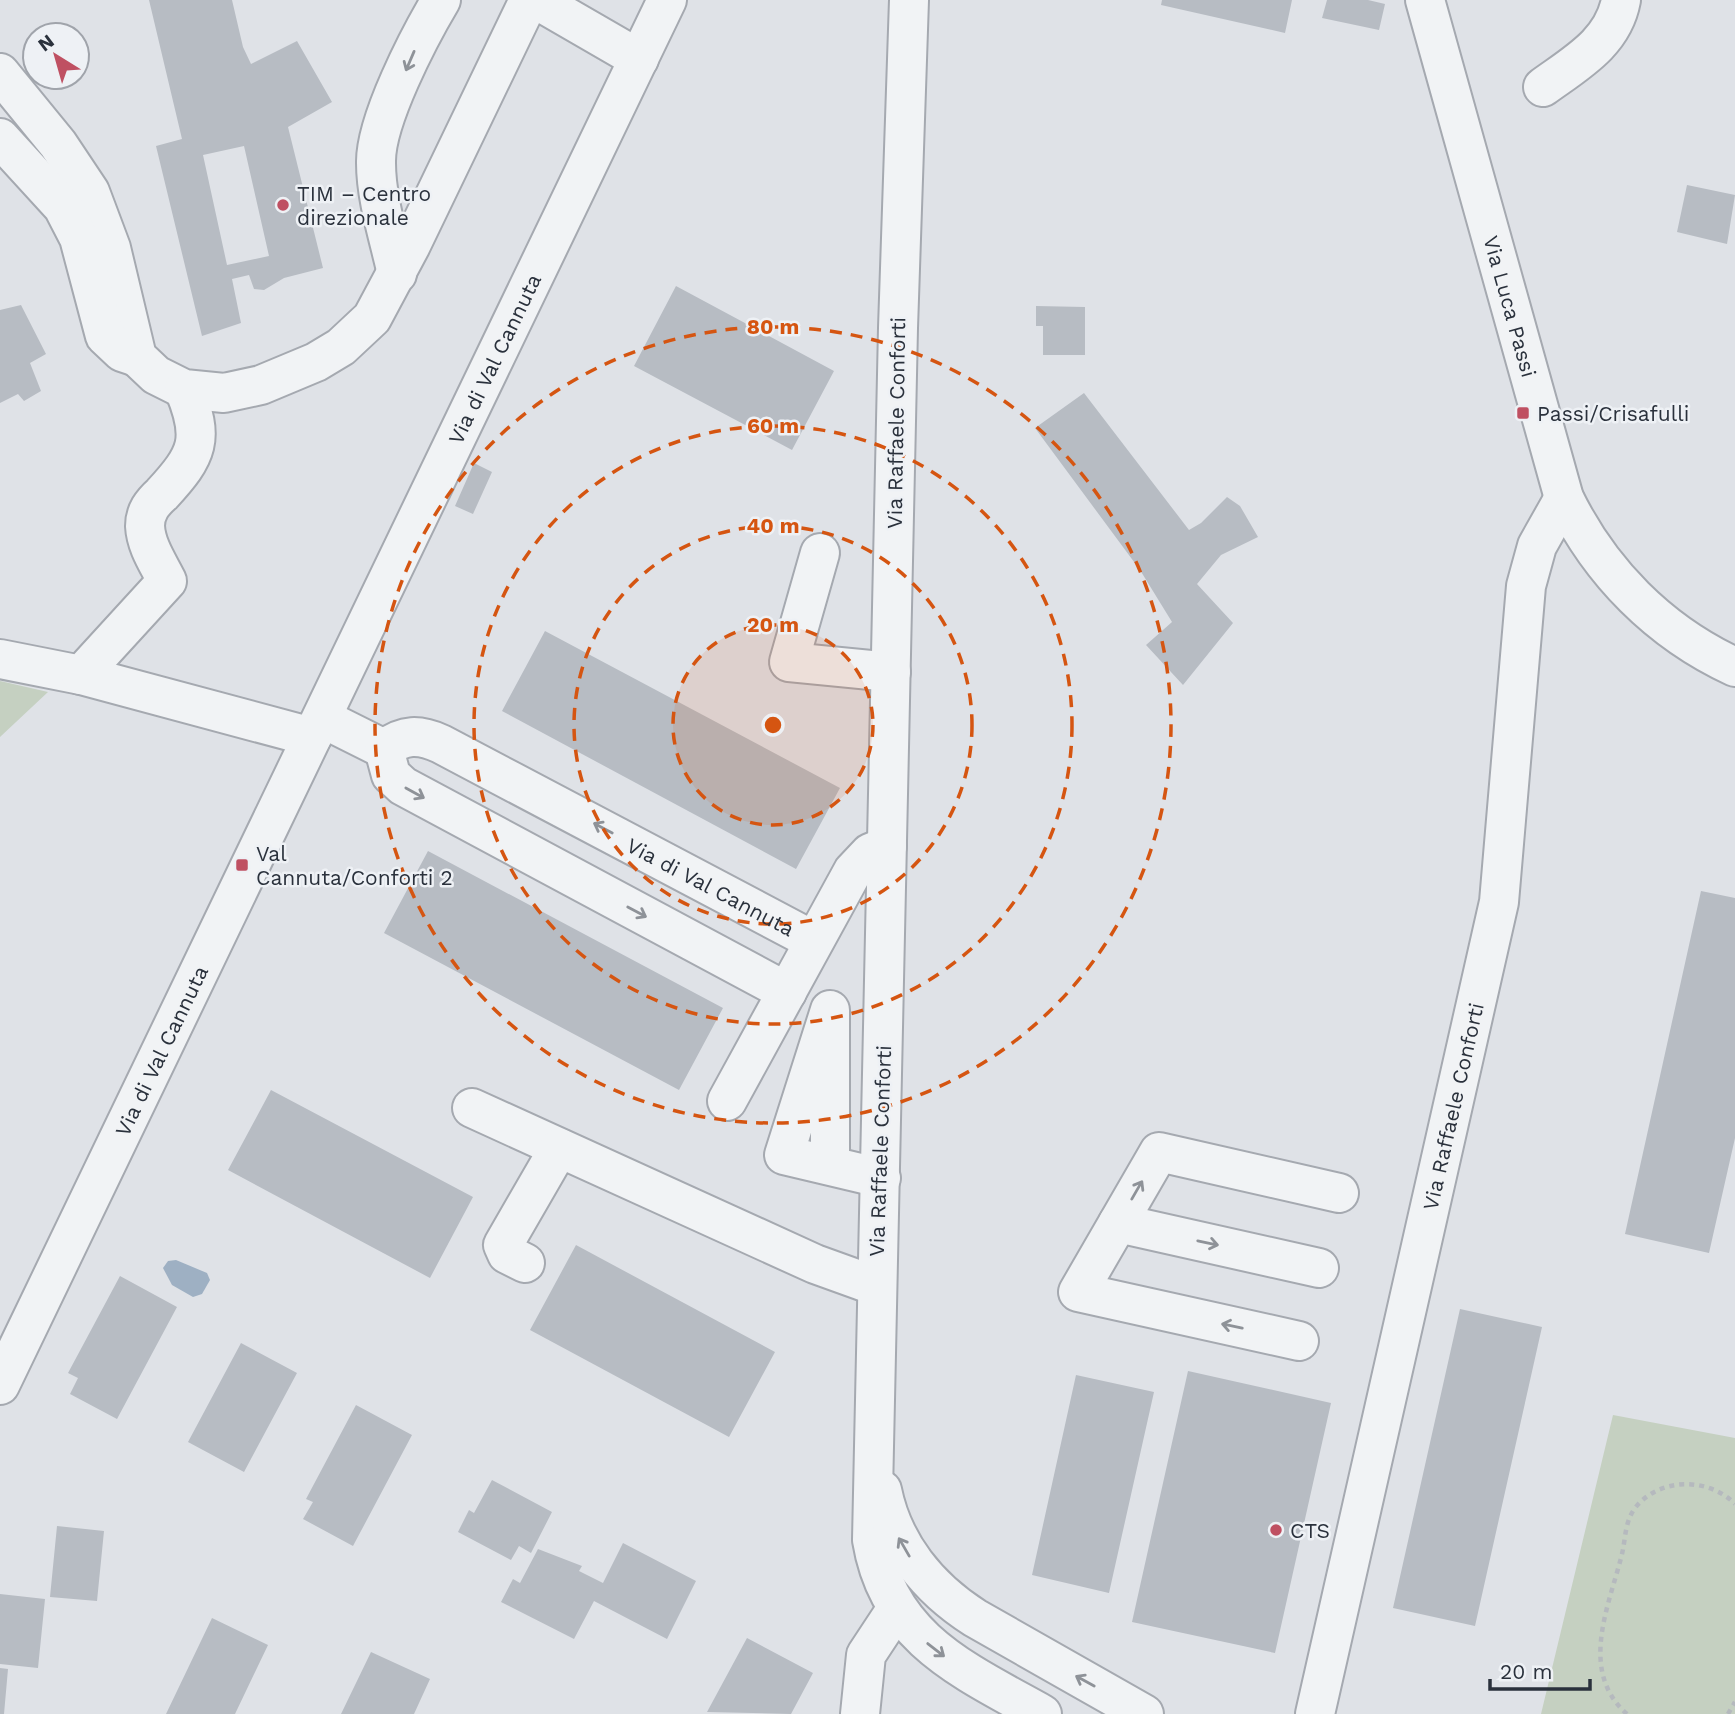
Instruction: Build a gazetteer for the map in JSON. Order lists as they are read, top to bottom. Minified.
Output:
{"streets":{"street":["Via Luca Passi","Via di Val Cannuta","Via Raffaele Conforti"]},"crossings":[["Via Luca Passi","Via Raffaele Conforti"]],"places":{"other":["TIM – Centro direzionale","CTS"],"transit":["Passi/Crisafulli","Val Cannuta/Conforti 2"]},"scale_bar":"20 m","north":"top left","rings":["80 m","60 m","40 m","20 m"]}
